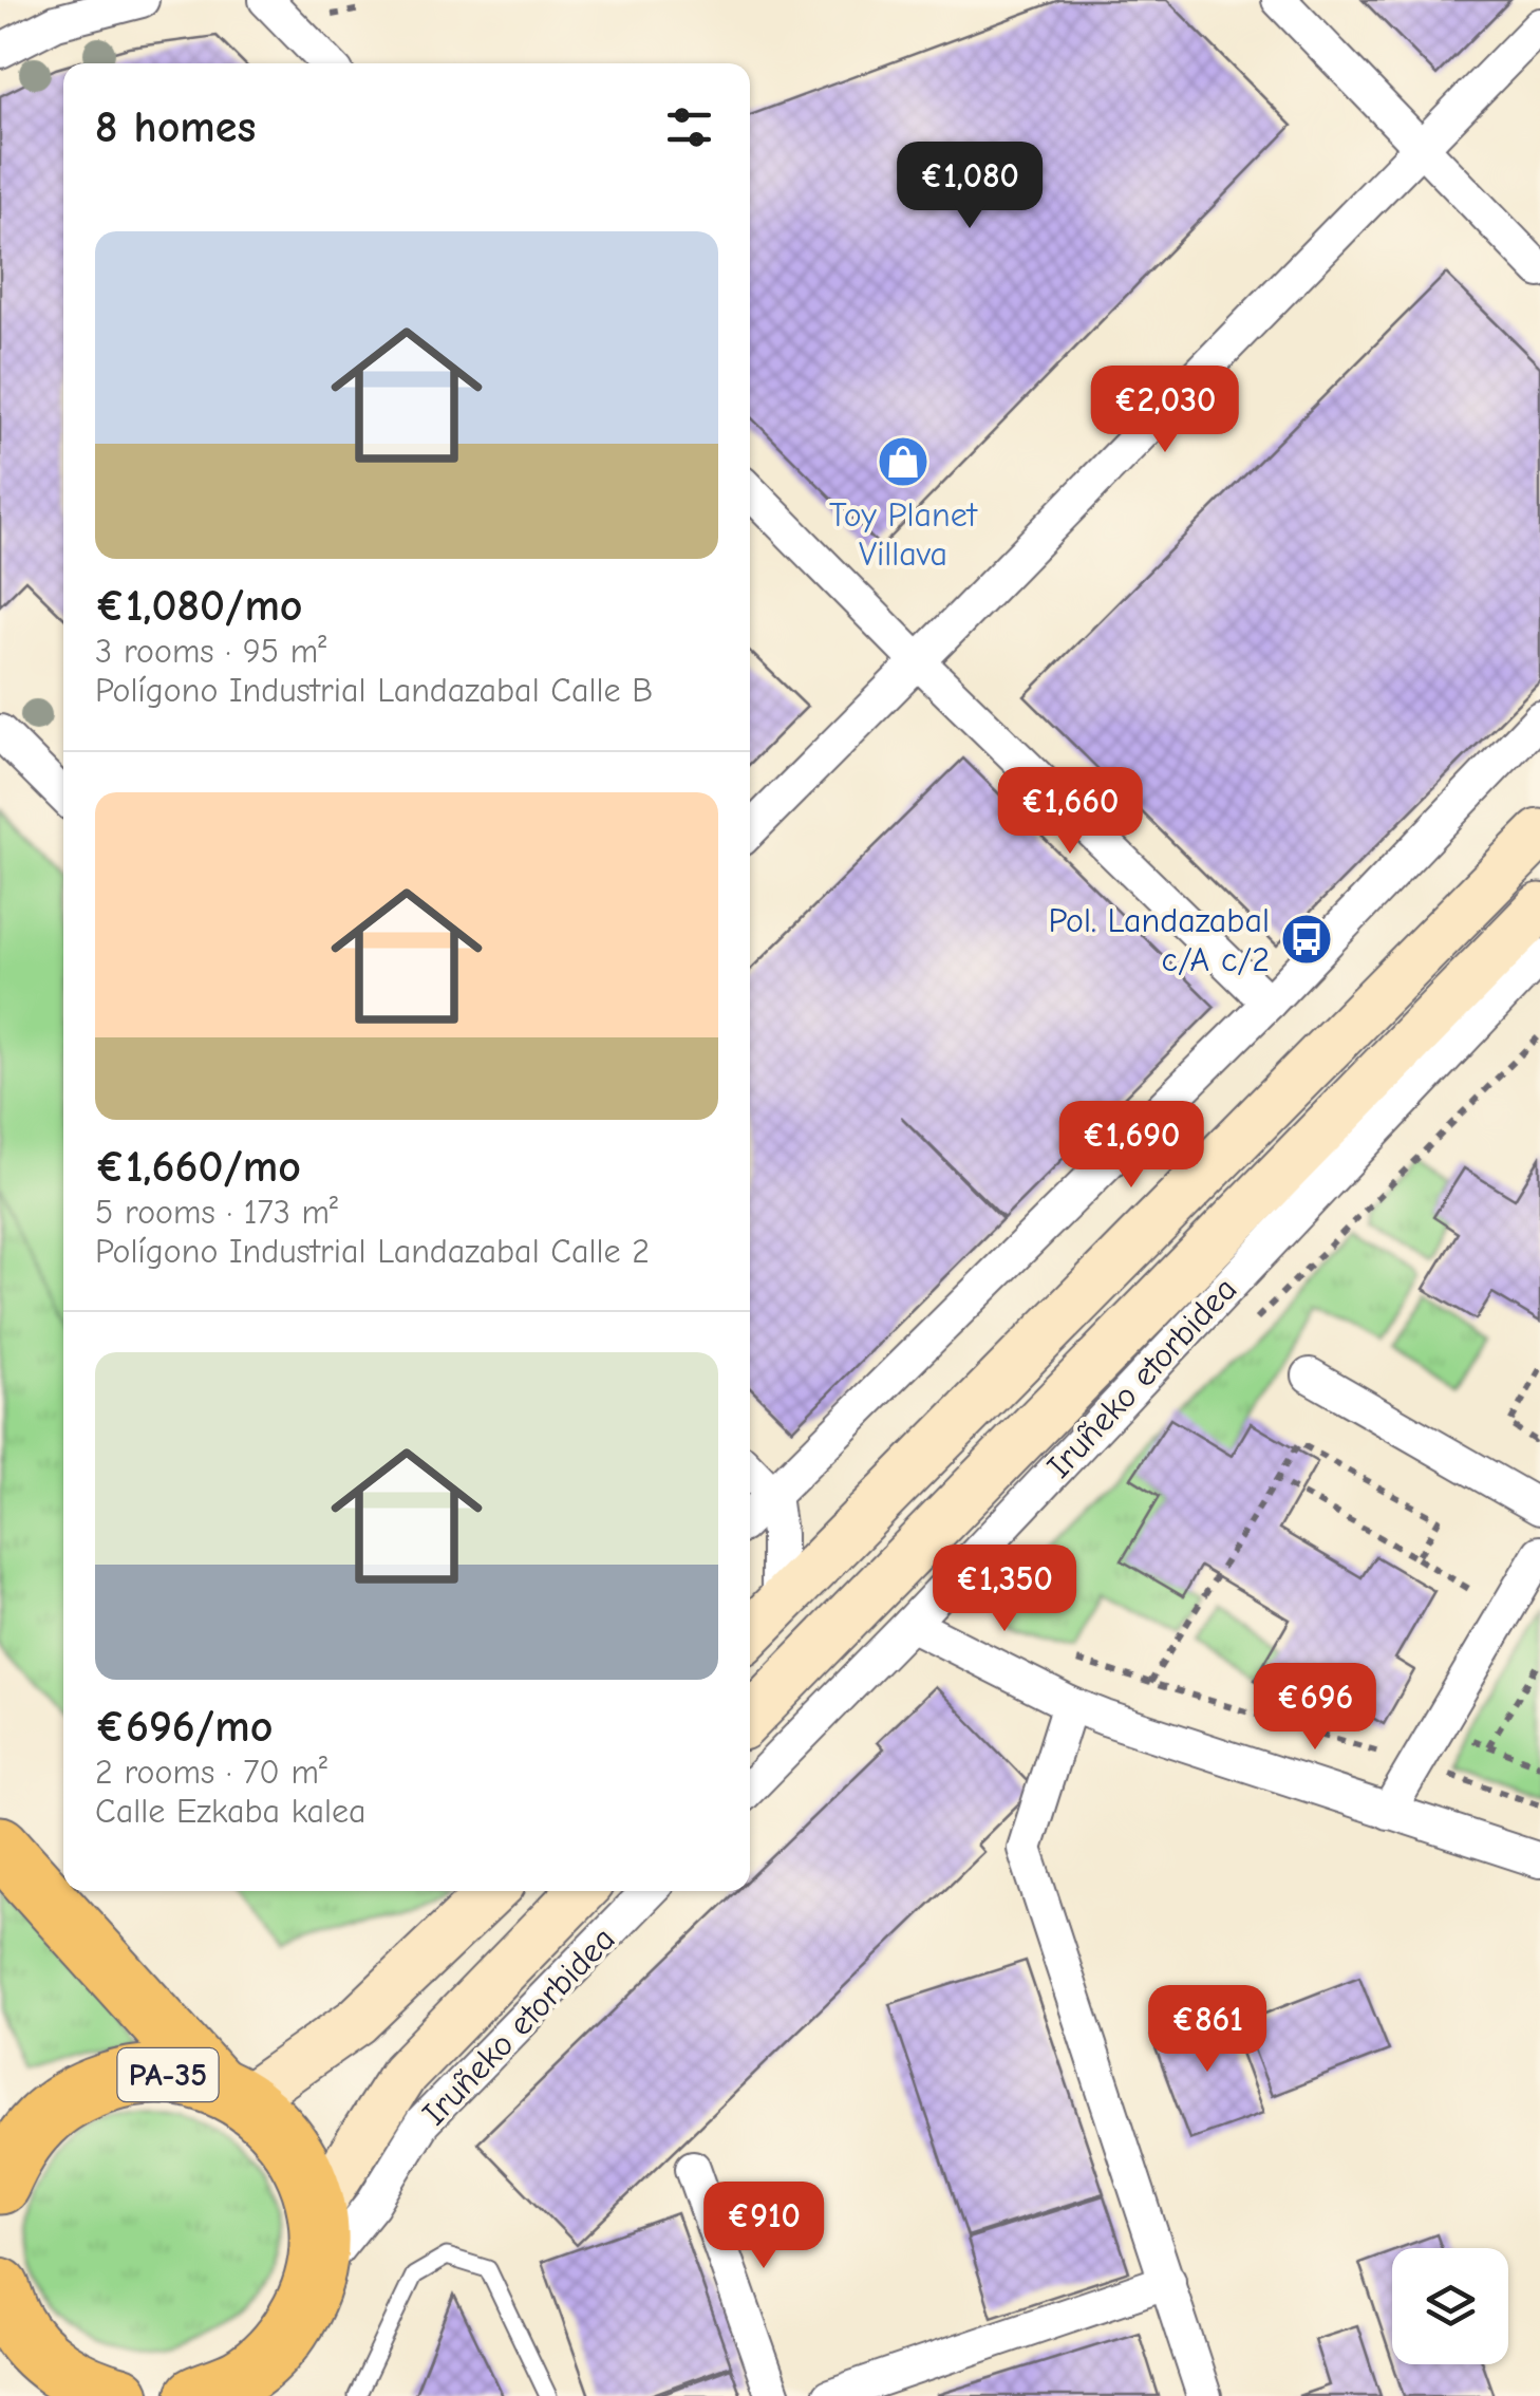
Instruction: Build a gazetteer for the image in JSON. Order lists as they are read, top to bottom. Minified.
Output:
{"streets":{"highway":["PA-35"],"main road":["Iruñeko etorbidea"]},"crossings":[["Iruñeko etorbidea","PA-35"]],"places":{"shop":["Toy Planet Villava"],"bus stop":["Pol. Landazabal c/A c/2"]},"page":{"heading":"8 homes","price":["€1,080","€2,030","€1,660","€1,690","€1,350","€696","€861","€910"],"list":[{"name":"€1,080/mo","note":"3 rooms · 95 m² · Polígono Industrial Landazabal Calle B"},{"name":"€1,660/mo","note":"5 rooms · 173 m² · Polígono Industrial Landazabal Calle 2"},{"name":"€696/mo","note":"2 rooms · 70 m² · Calle Ezkaba kalea"}]}}
